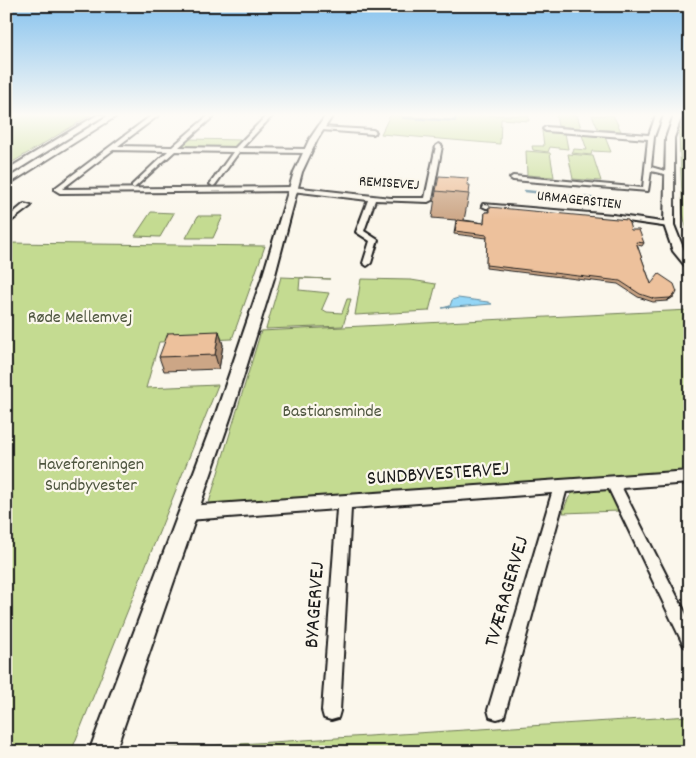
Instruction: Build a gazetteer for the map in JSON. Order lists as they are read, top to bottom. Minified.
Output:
{"streets":{"street":["REMISEVEJ","URMAGERSTIEN","SUNDBYVESTERVEJ","TVÆRAGERVEJ","BYAGERVEJ"]},"crossings":[["SUNDBYVESTERVEJ","TVÆRAGERVEJ"],["SUNDBYVESTERVEJ","BYAGERVEJ"]],"parks":["Røde Mellemvej","Bastiansminde","Haveforeningen Sundbyvester"]}
